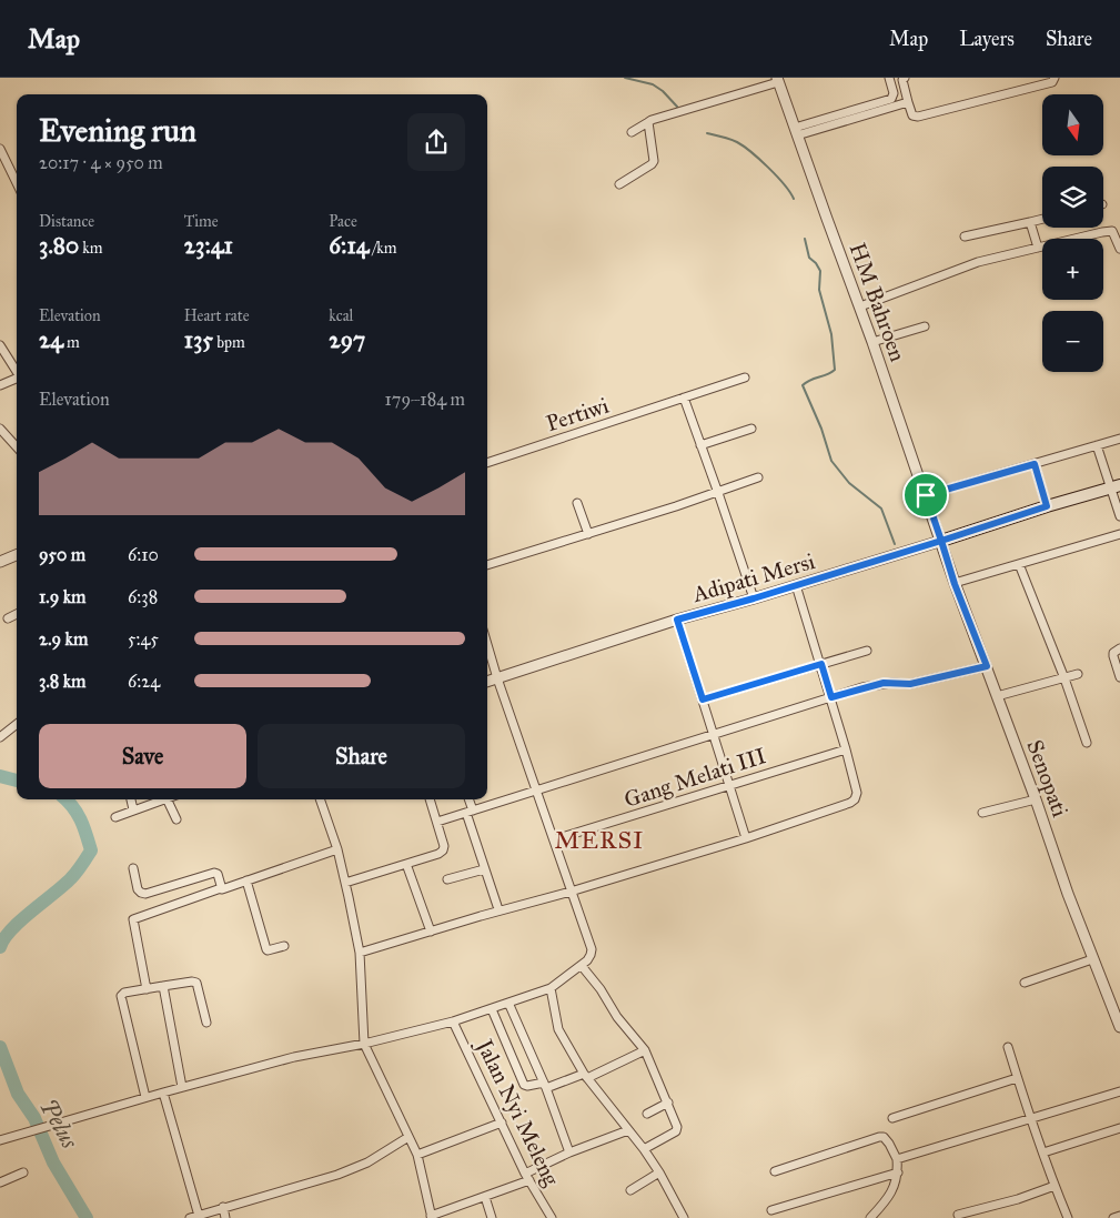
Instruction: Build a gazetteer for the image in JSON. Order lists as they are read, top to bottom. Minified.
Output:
{"streets":{"street":["HM Bahroen","Pertiwi","Adipati Mersi","Gang Melati III","Senopati","Jalan Nyi Meleng"]},"crossings":[["HM Bahroen","Adipati Mersi"],["HM Bahroen","Senopati"],["Adipati Mersi","Senopati"]],"districts":["MERSI"],"water":["Pelus"],"north":"bottom","page":{"header":"Map","nav":["Map","Layers","Share"],"map_buttons":["+","−"],"heading":["Evening run","20:17 · 4 × 950 m"],"stats":[["Distance","3.80 km"],["Time","23:41"],["Pace","6:14 /km"],["Elevation","24 m"],["Heart rate","135 bpm"],["kcal","297"]],"chart":["Elevation","179–184 m"],"list":[{"name":"950 m","note":"6:10"},{"name":"1.9 km","note":"6:38"},{"name":"2.9 km","note":"5:45"},{"name":"3.8 km","note":"6:24"}],"buttons":["Save","Share"]}}
